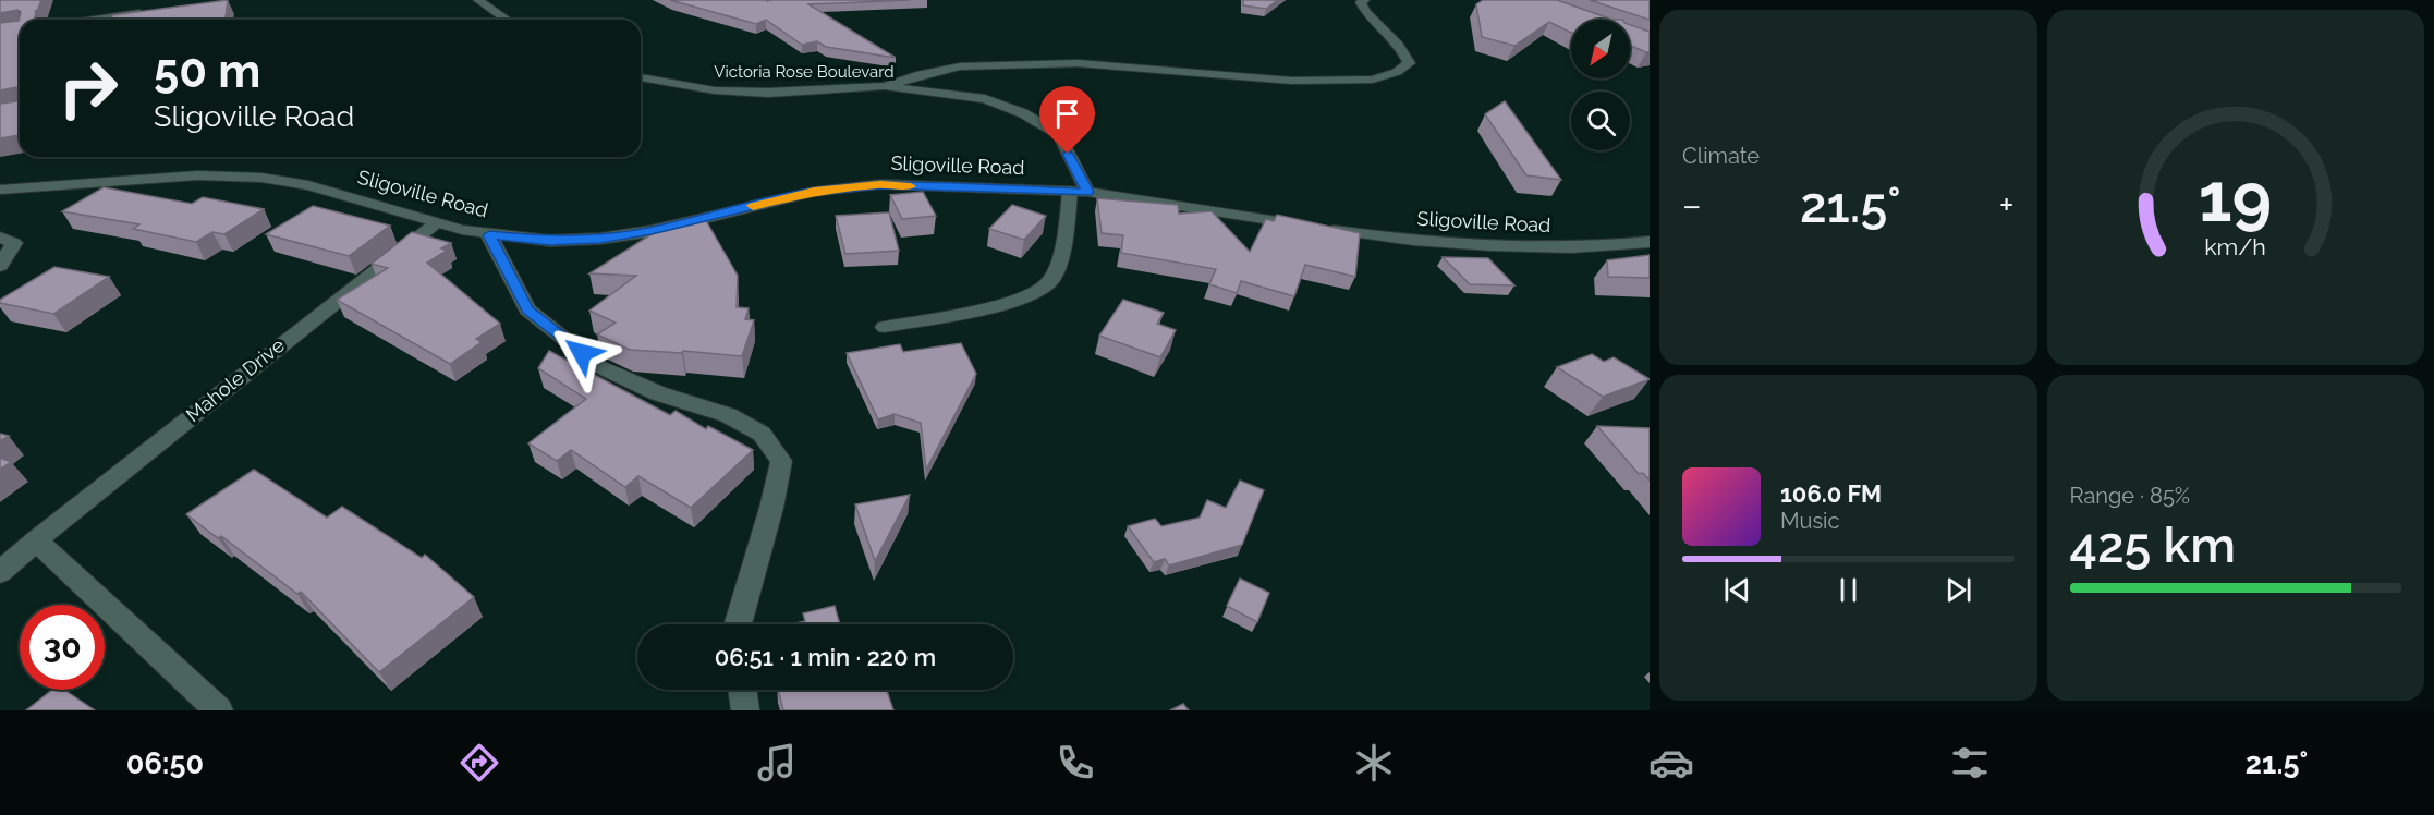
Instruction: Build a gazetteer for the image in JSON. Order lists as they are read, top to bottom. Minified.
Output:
{"streets":{"street":["Victoria Rose Boulevard","Sligoville Road","Mahole Drive"]},"crossings":[["Victoria Rose Boulevard","Sligoville Road"],["Sligoville Road","Mahole Drive"]],"north":"bottom left","page":{"tile":["Climate",["Range · 85%","425 km"]],"turn":["50 m","Sligoville Road"],"heat":["−","21.5°","+"],"song":["106.0 FM","Music"],"limit":"30","trip":"06:51 · 1 min · 220 m","tabs":["06:50","21.5°"],"gauge":["19","km/h"]}}
